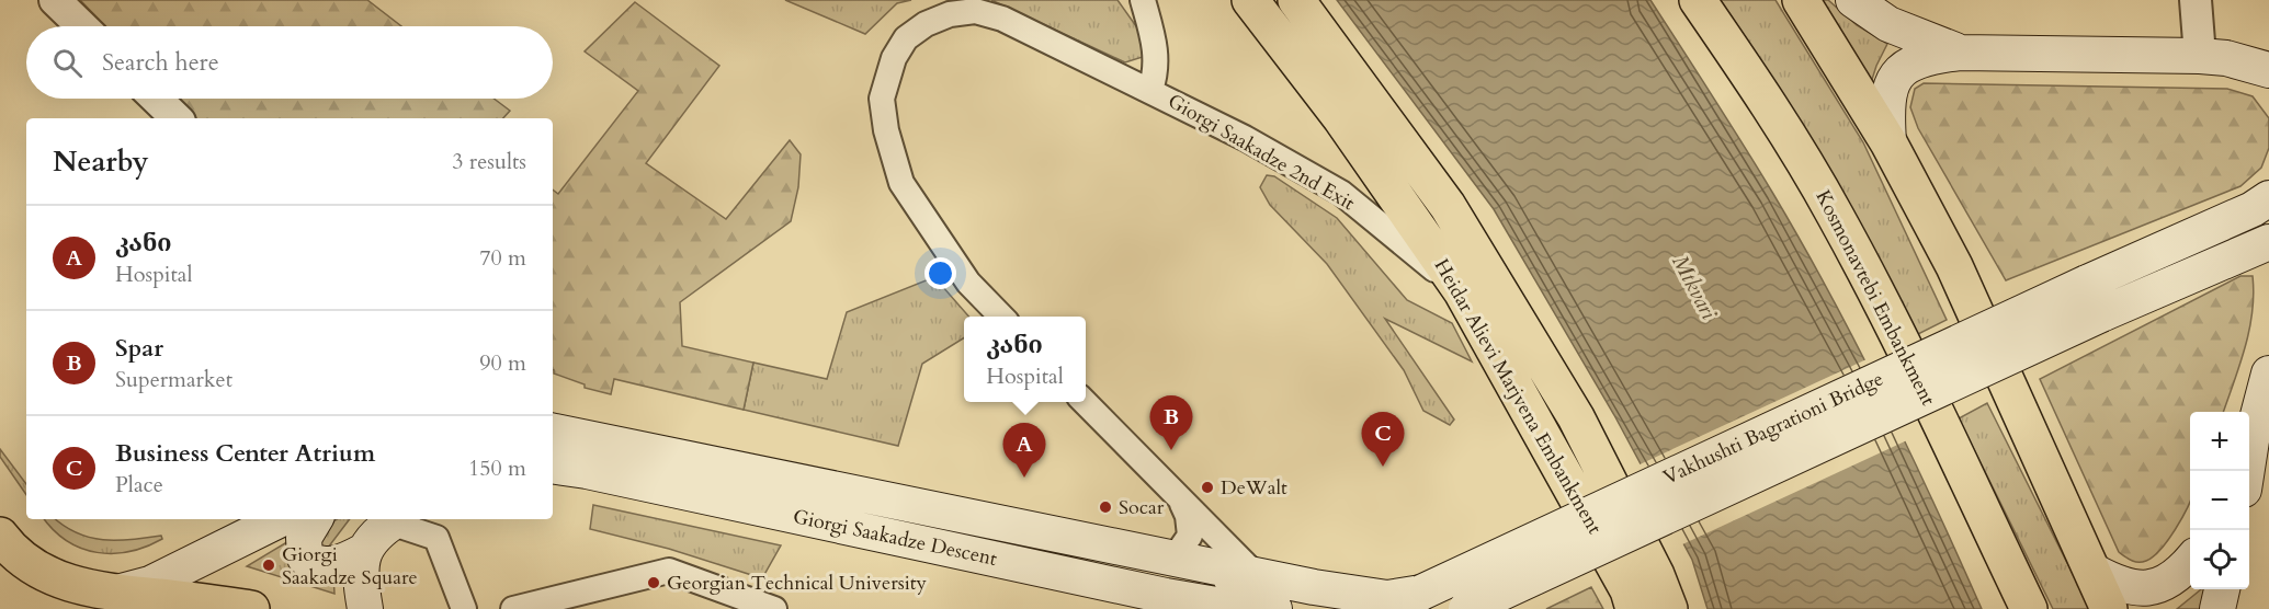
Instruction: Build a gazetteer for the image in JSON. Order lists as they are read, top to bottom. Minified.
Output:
{"streets":{"main road":["Kosmonavtebi Embankment","Heidar Alievi Marjvena Embankment","Vakhushti Bagrationi Bridge","Giorgi Saakadze Descent"],"street":["Giorgi Saakadze 2nd Exit"]},"crossings":[["Giorgi Saakadze 2nd Exit","Heidar Alievi Marjvena Embankment"],["Vakhushti Bagrationi Bridge","Giorgi Saakadze Descent"]],"water":["Mtkvari"],"places":["DeWalt","Socar","Giorgi Saakadze Square","Georgian Technical University"],"page":{"search":"Search here","heading":["Nearby","3 results"],"list":[{"mark":"A","name":"კანი","note":"Hospital","value":"70 m"},{"mark":"B","name":"Spar","note":"Supermarket","value":"90 m"},{"mark":"C","name":"Business Center Atrium","note":"Place","value":"150 m"}],"popup":["კანი","Hospital"],"pins":["B","C","A"],"map_buttons":["+","−"]}}
